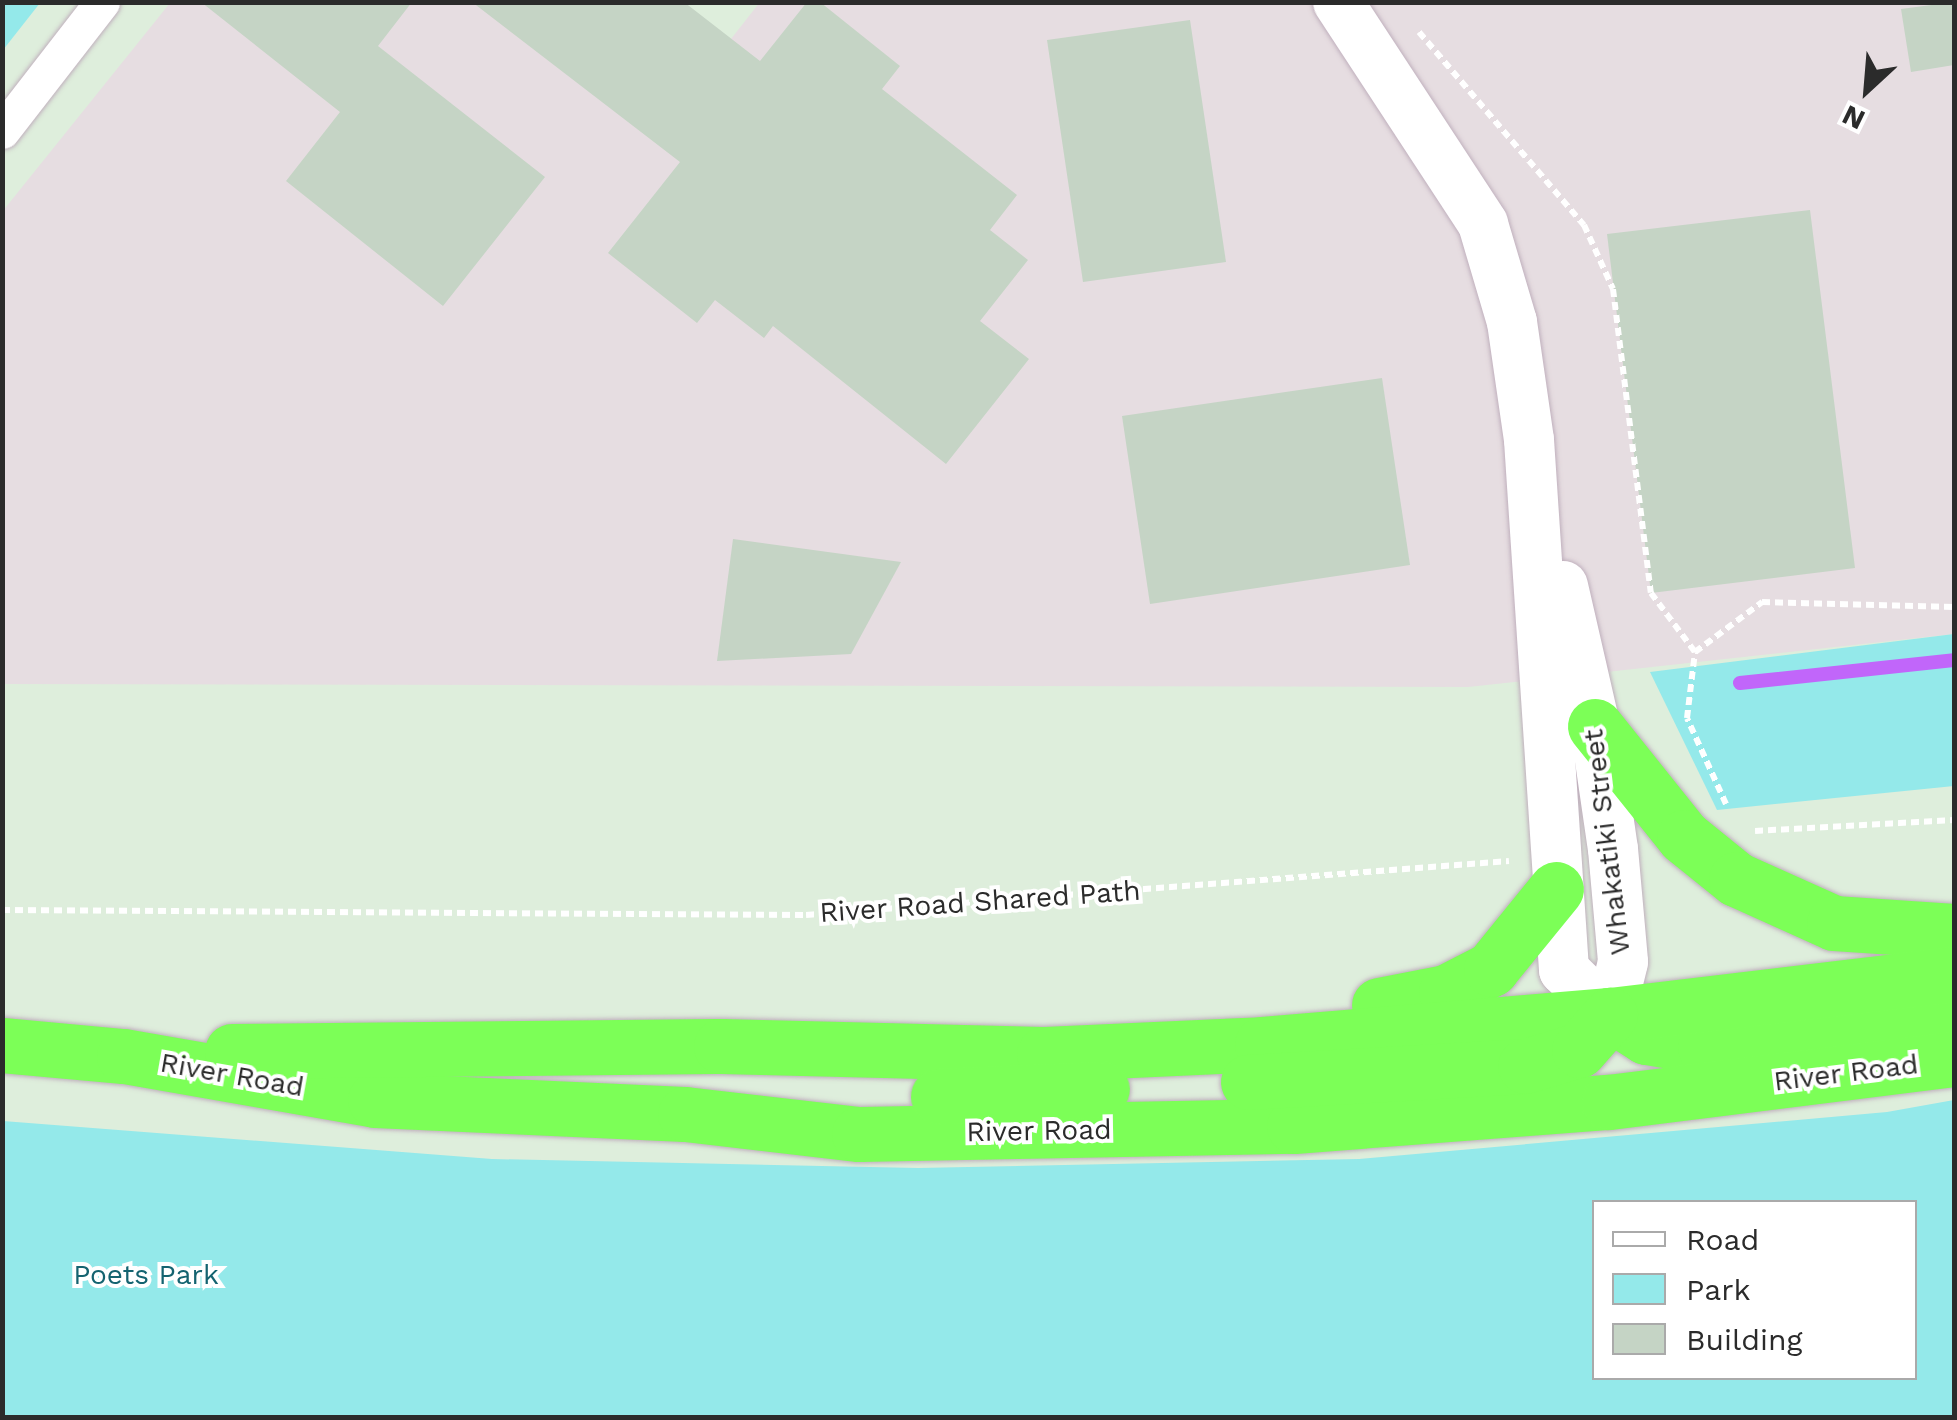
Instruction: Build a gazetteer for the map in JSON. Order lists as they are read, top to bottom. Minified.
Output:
{"streets":{"highway":["River Road"],"street":["Whakatiki Street"],"path":["River Road Shared Path"]},"crossings":[["Whakatiki Street","River Road Shared Path"],["Whakatiki Street","River Road"]],"parks":["Poets Park"],"legend":["Road","Park","Building"],"north":"bottom left"}
